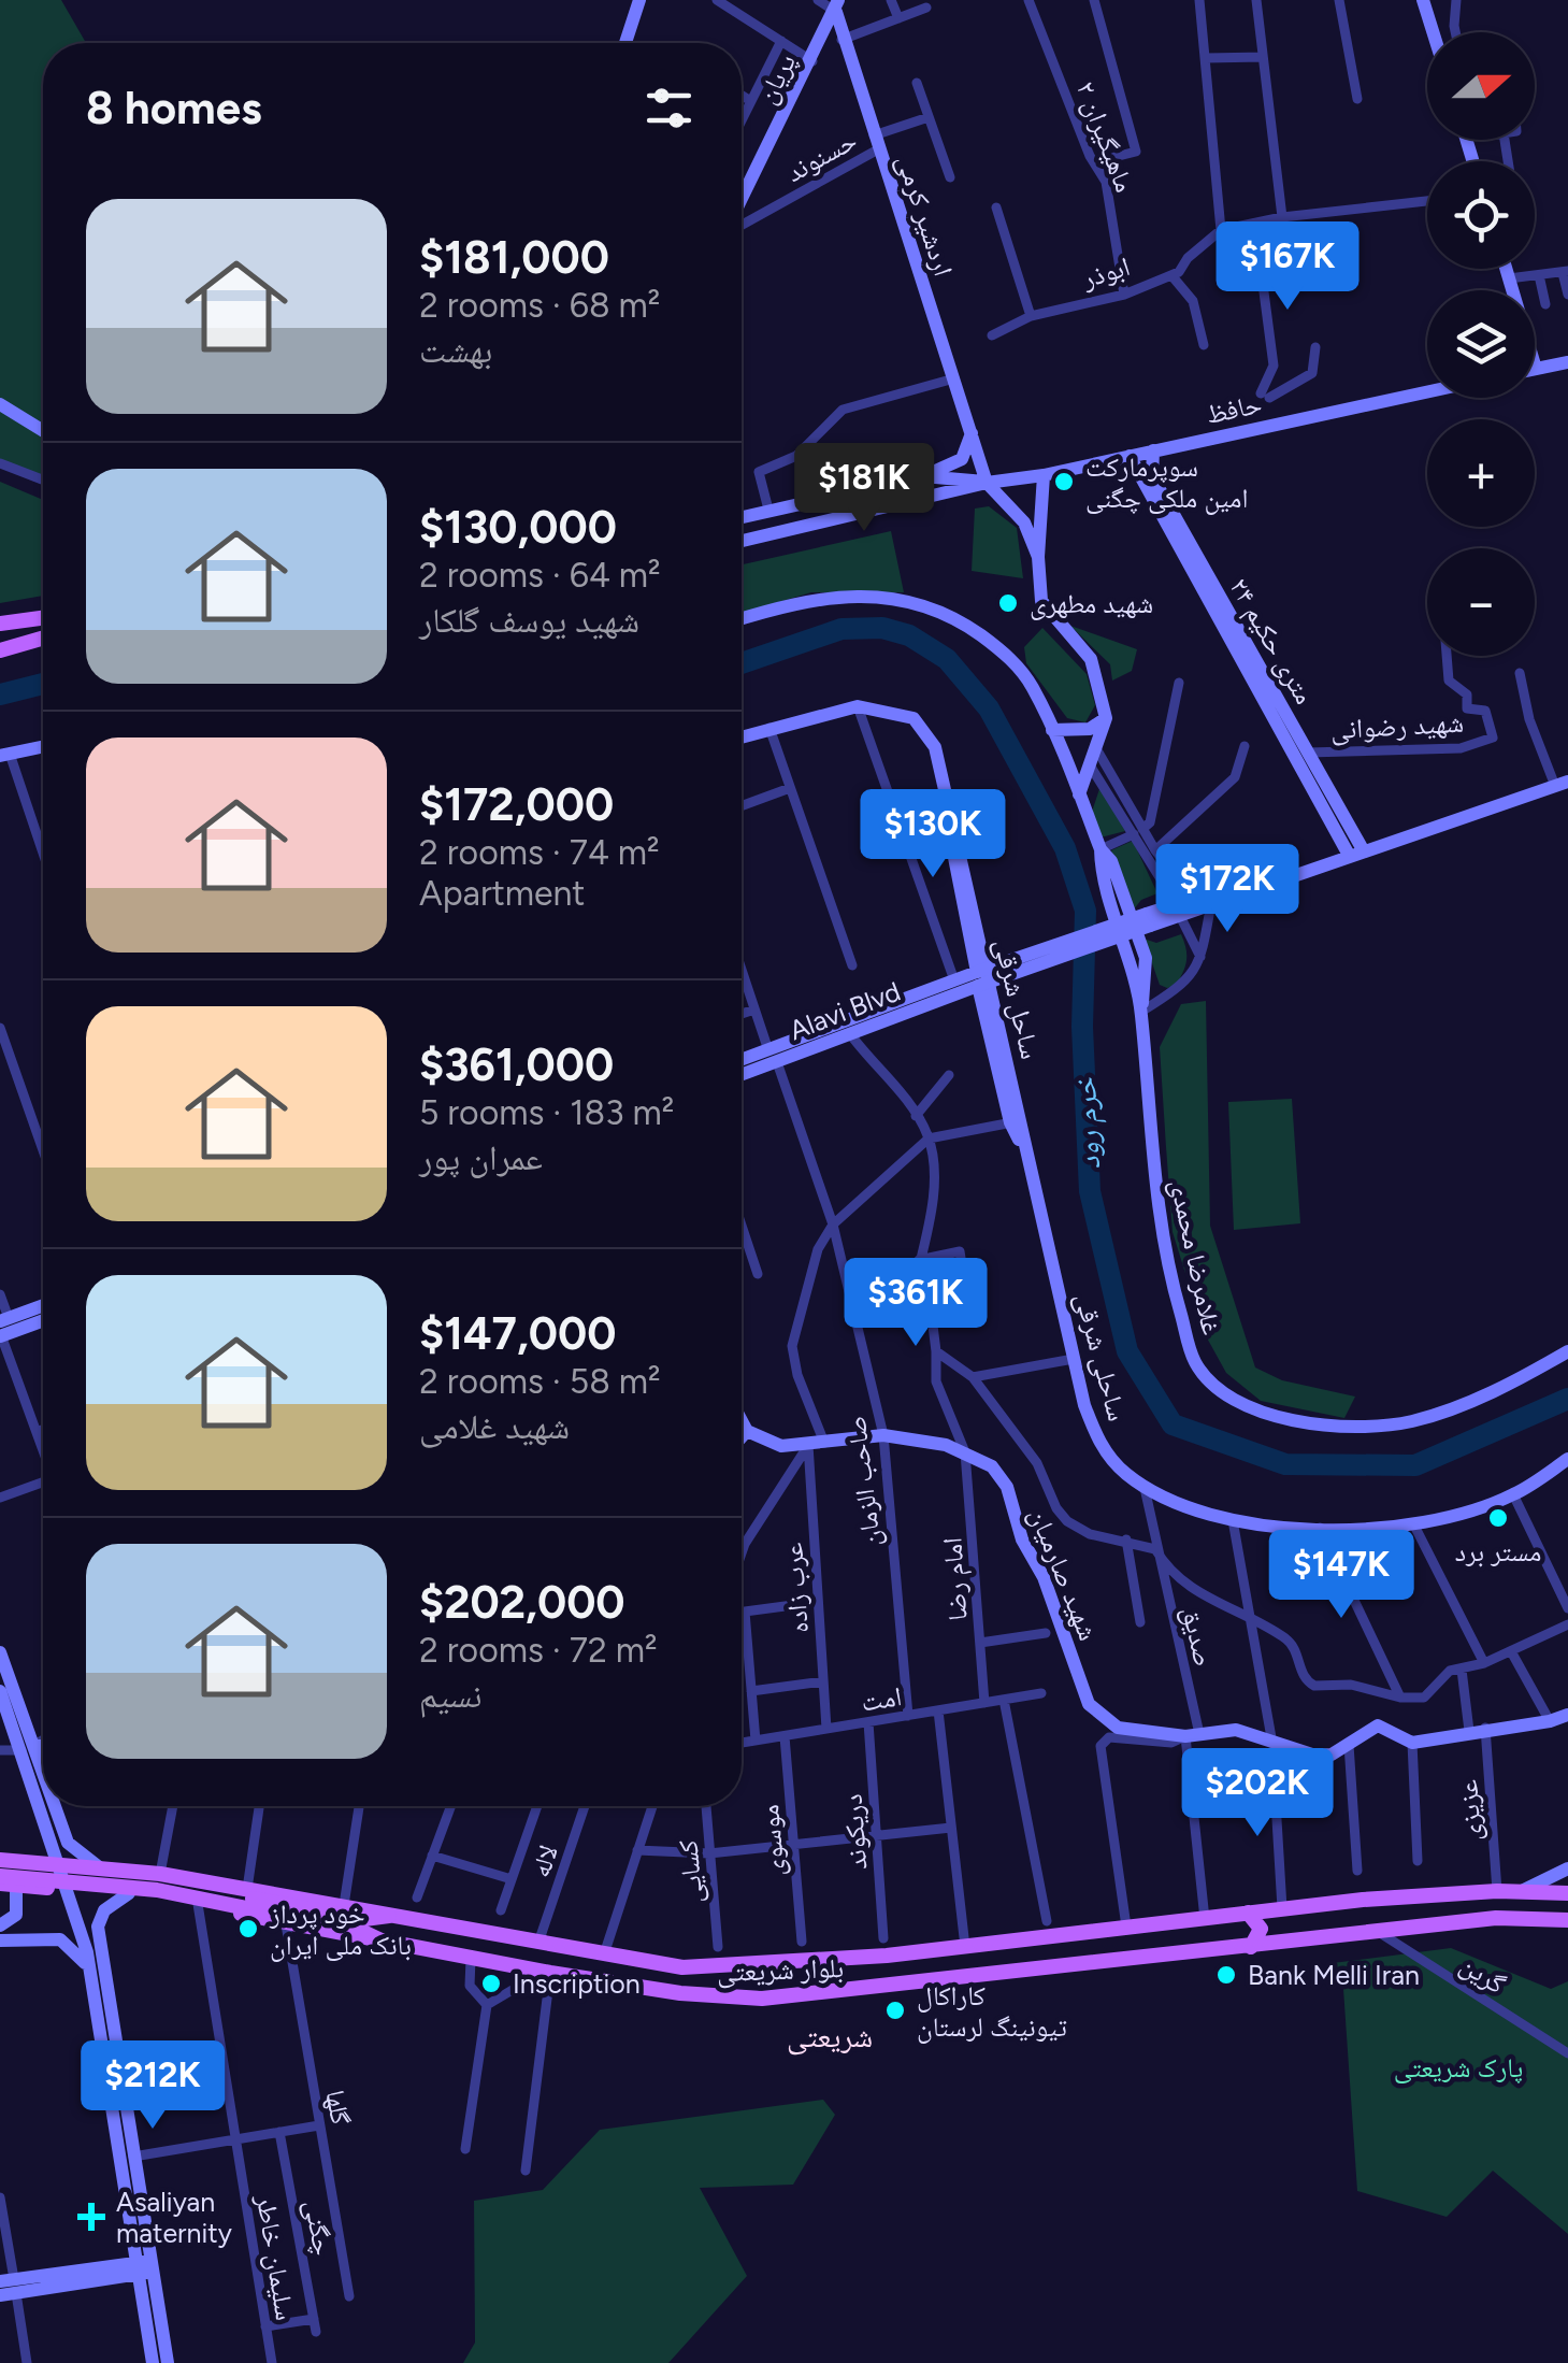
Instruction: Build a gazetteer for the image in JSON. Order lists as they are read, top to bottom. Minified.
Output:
{"streets":{"main road":["پریان","اردشیر کرمی","حافظ","۲۴ متری حکیم","ساحل شرقی","Alavi Blvd","غلامرضا محمدی","ساحلی شرقی","شهید صارمیان","بلوار شریعتی"],"street":["ماهیگیران ۲","حسنوند","ابوذر","شهید رضوانی","صاحب الزمان","امام رضا","عرب زاده","صدیق","امت","عزیزی","دریکوند","موسوی","لاله","کسایی","گرین","گلها","چگنی","سلیمان خاطر"]},"crossings":[["پریان","اردشیر کرمی"],["ماهیگیران ۲","ابوذر"],["حسنوند","اردشیر کرمی"],["اردشیر کرمی","حافظ"],["حافظ","۲۴ متری حکیم"],["۲۴ متری حکیم","شهید رضوانی"],["ساحل شرقی","ساحلی شرقی"],["Alavi Blvd","صاحب الزمان"],["ساحلی شرقی","صدیق"],["صاحب الزمان","شهید صارمیان"],["صاحب الزمان","امت"],["شهید صارمیان","امام رضا"],["شهید صارمیان","عرب زاده"],["شهید صارمیان","صدیق"],["شهید صارمیان","عزیزی"],["امام رضا","امت"],["عرب زاده","امت"],["صدیق","بلوار شریعتی"],["امت","دریکوند"],["امت","موسوی"],["عزیزی","بلوار شریعتی"],["لاله","بلوار شریعتی"],["بلوار شریعتی","گرین"],["بلوار شریعتی","گلها"],["بلوار شریعتی","سلیمان خاطر"]],"districts":["شریعتی"],"water":["خرم رود"],"parks":["پارک شریعتی"],"places":{"other":["سوپرمارکت امین ملکی چگنی","شهید مطهری","مستر برد","خود پرداز بانک ملی ایران","Bank Melli Iran","Inscription","کاراکال تیونینگ لرستان"],"health":["Asaliyan maternity"]},"north":"right","page":{"map_buttons":["+","−"],"heading":"8 homes","list":[{"name":"$181,000","note":"2 rooms · 68 m² · بهشت"},{"name":"$130,000","note":"2 rooms · 64 m² · شهید یوسف گلکار"},{"name":"$172,000","note":"2 rooms · 74 m² · Apartment"},{"name":"$361,000","note":"5 rooms · 183 m² · عمران پور"},{"name":"$147,000","note":"2 rooms · 58 m² · شهید غلامی"},{"name":"$202,000","note":"2 rooms · 72 m² · نسیم"}],"price":["$167K","$181K","$130K","$172K","$361K","$147K","$202K","$212K"]}}
